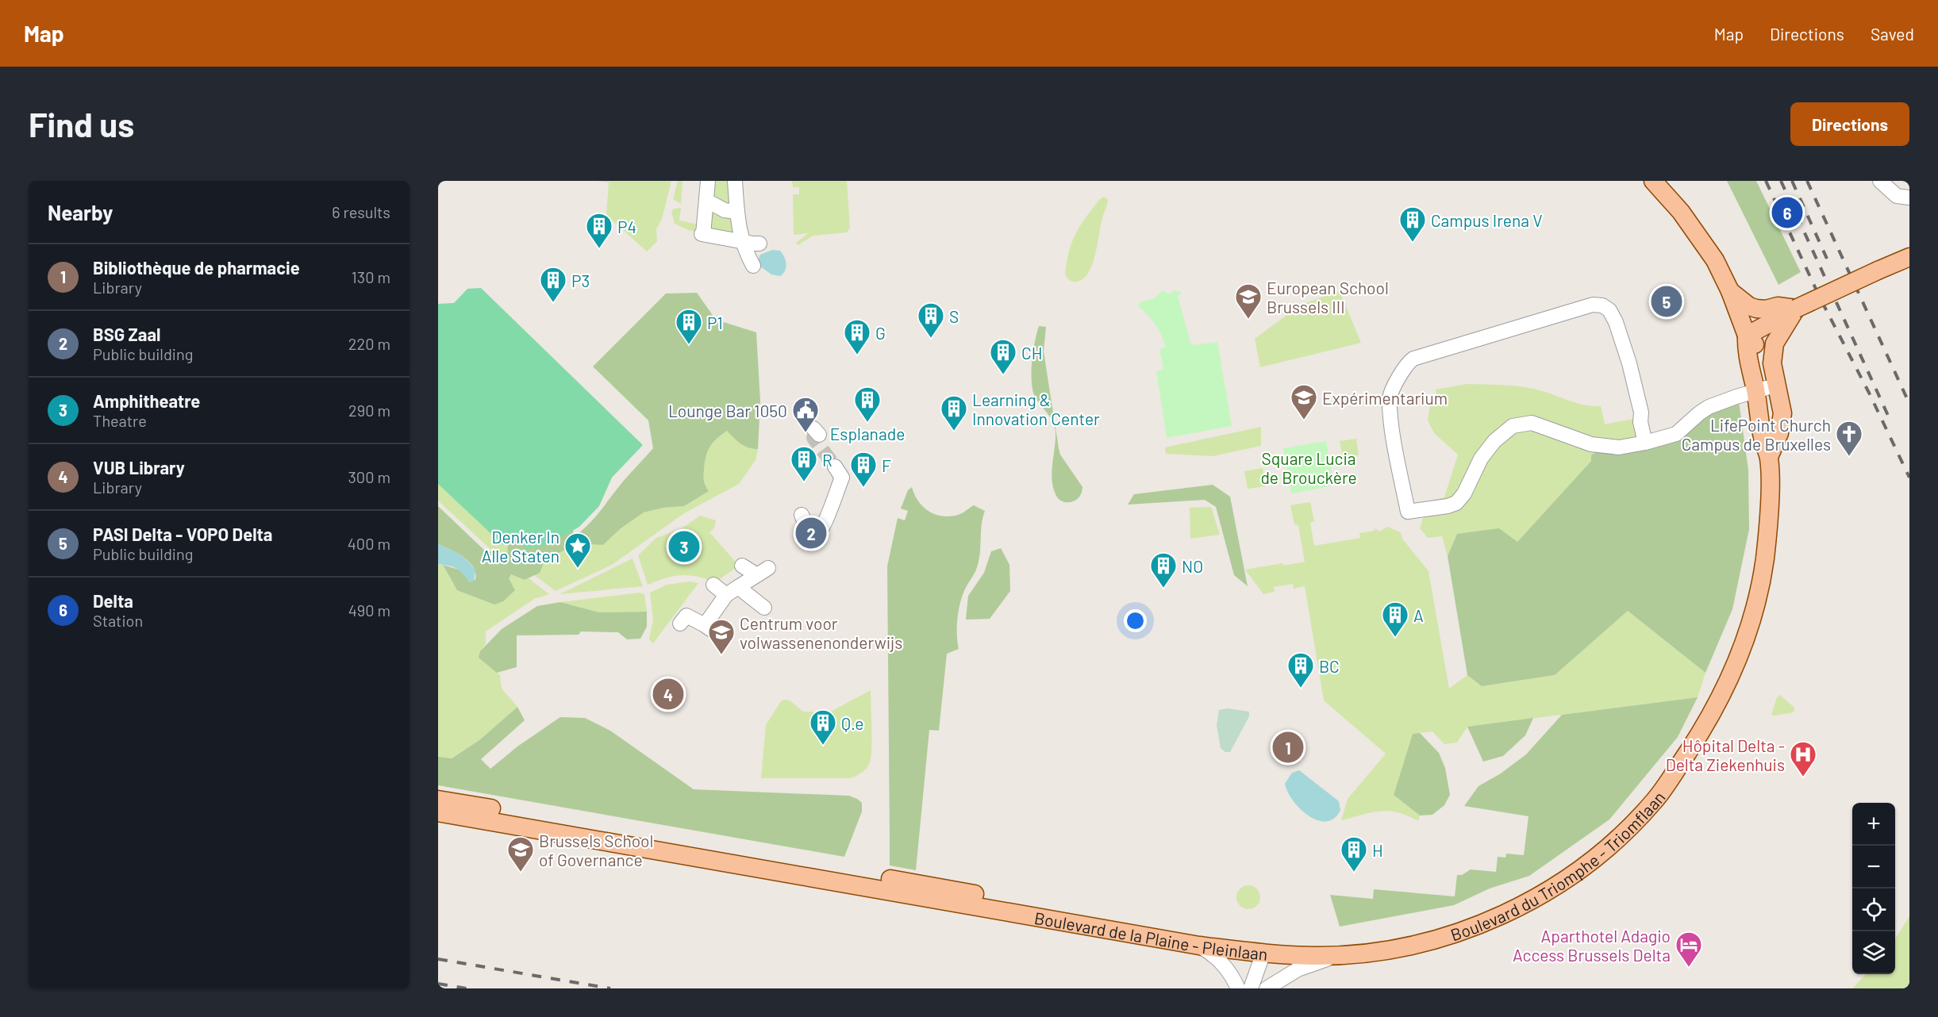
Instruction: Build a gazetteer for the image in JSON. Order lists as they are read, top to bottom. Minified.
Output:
{"streets":{"main road":["Boulevard du Triomphe - Triomflaan","Boulevard de la Plaine - Pleinlaan"]},"crossings":[["Boulevard du Triomphe - Triomflaan","Boulevard de la Plaine - Pleinlaan"]],"parks":["Square Lucia de Brouckère"],"places":{"building":["Campus Irena V","P4","P3","S","P1","G","CH","Esplanade","Learning & Innovation Center","R","F","NO","A","BC","Q.e","H"],"school or university":["European School Brussels III","Expérimentarium","Centrum voor volwassenenonderwijs","Brussels School of Governance"],"public building":["Lounge Bar 1050"],"church":["LifePoint Church Campus de Bruxelles"],"place":["Denker In Alle Staten"],"hospital":["Hôpital Delta - Delta Ziekenhuis"],"hotel":["Aparthotel Adagio Access Brussels Delta"]},"page":{"header":"Map","nav":["Map","Directions","Saved"],"buttons":"Directions","title":"Find us","heading":["Nearby","6 results"],"pins":["6","5","2","3","4","1"],"list":[{"mark":"1","name":"Bibliothèque de pharmacie","note":"Library","value":"130 m"},{"mark":"2","name":"BSG Zaal","note":"Public building","value":"220 m"},{"mark":"3","name":"Amphitheatre","note":"Theatre","value":"290 m"},{"mark":"4","name":"VUB Library","note":"Library","value":"300 m"},{"mark":"5","name":"PASI Delta - VOPO Delta","note":"Public building","value":"400 m"},{"mark":"6","name":"Delta","note":"Station","value":"490 m"}],"map_buttons":["+","−"]}}
